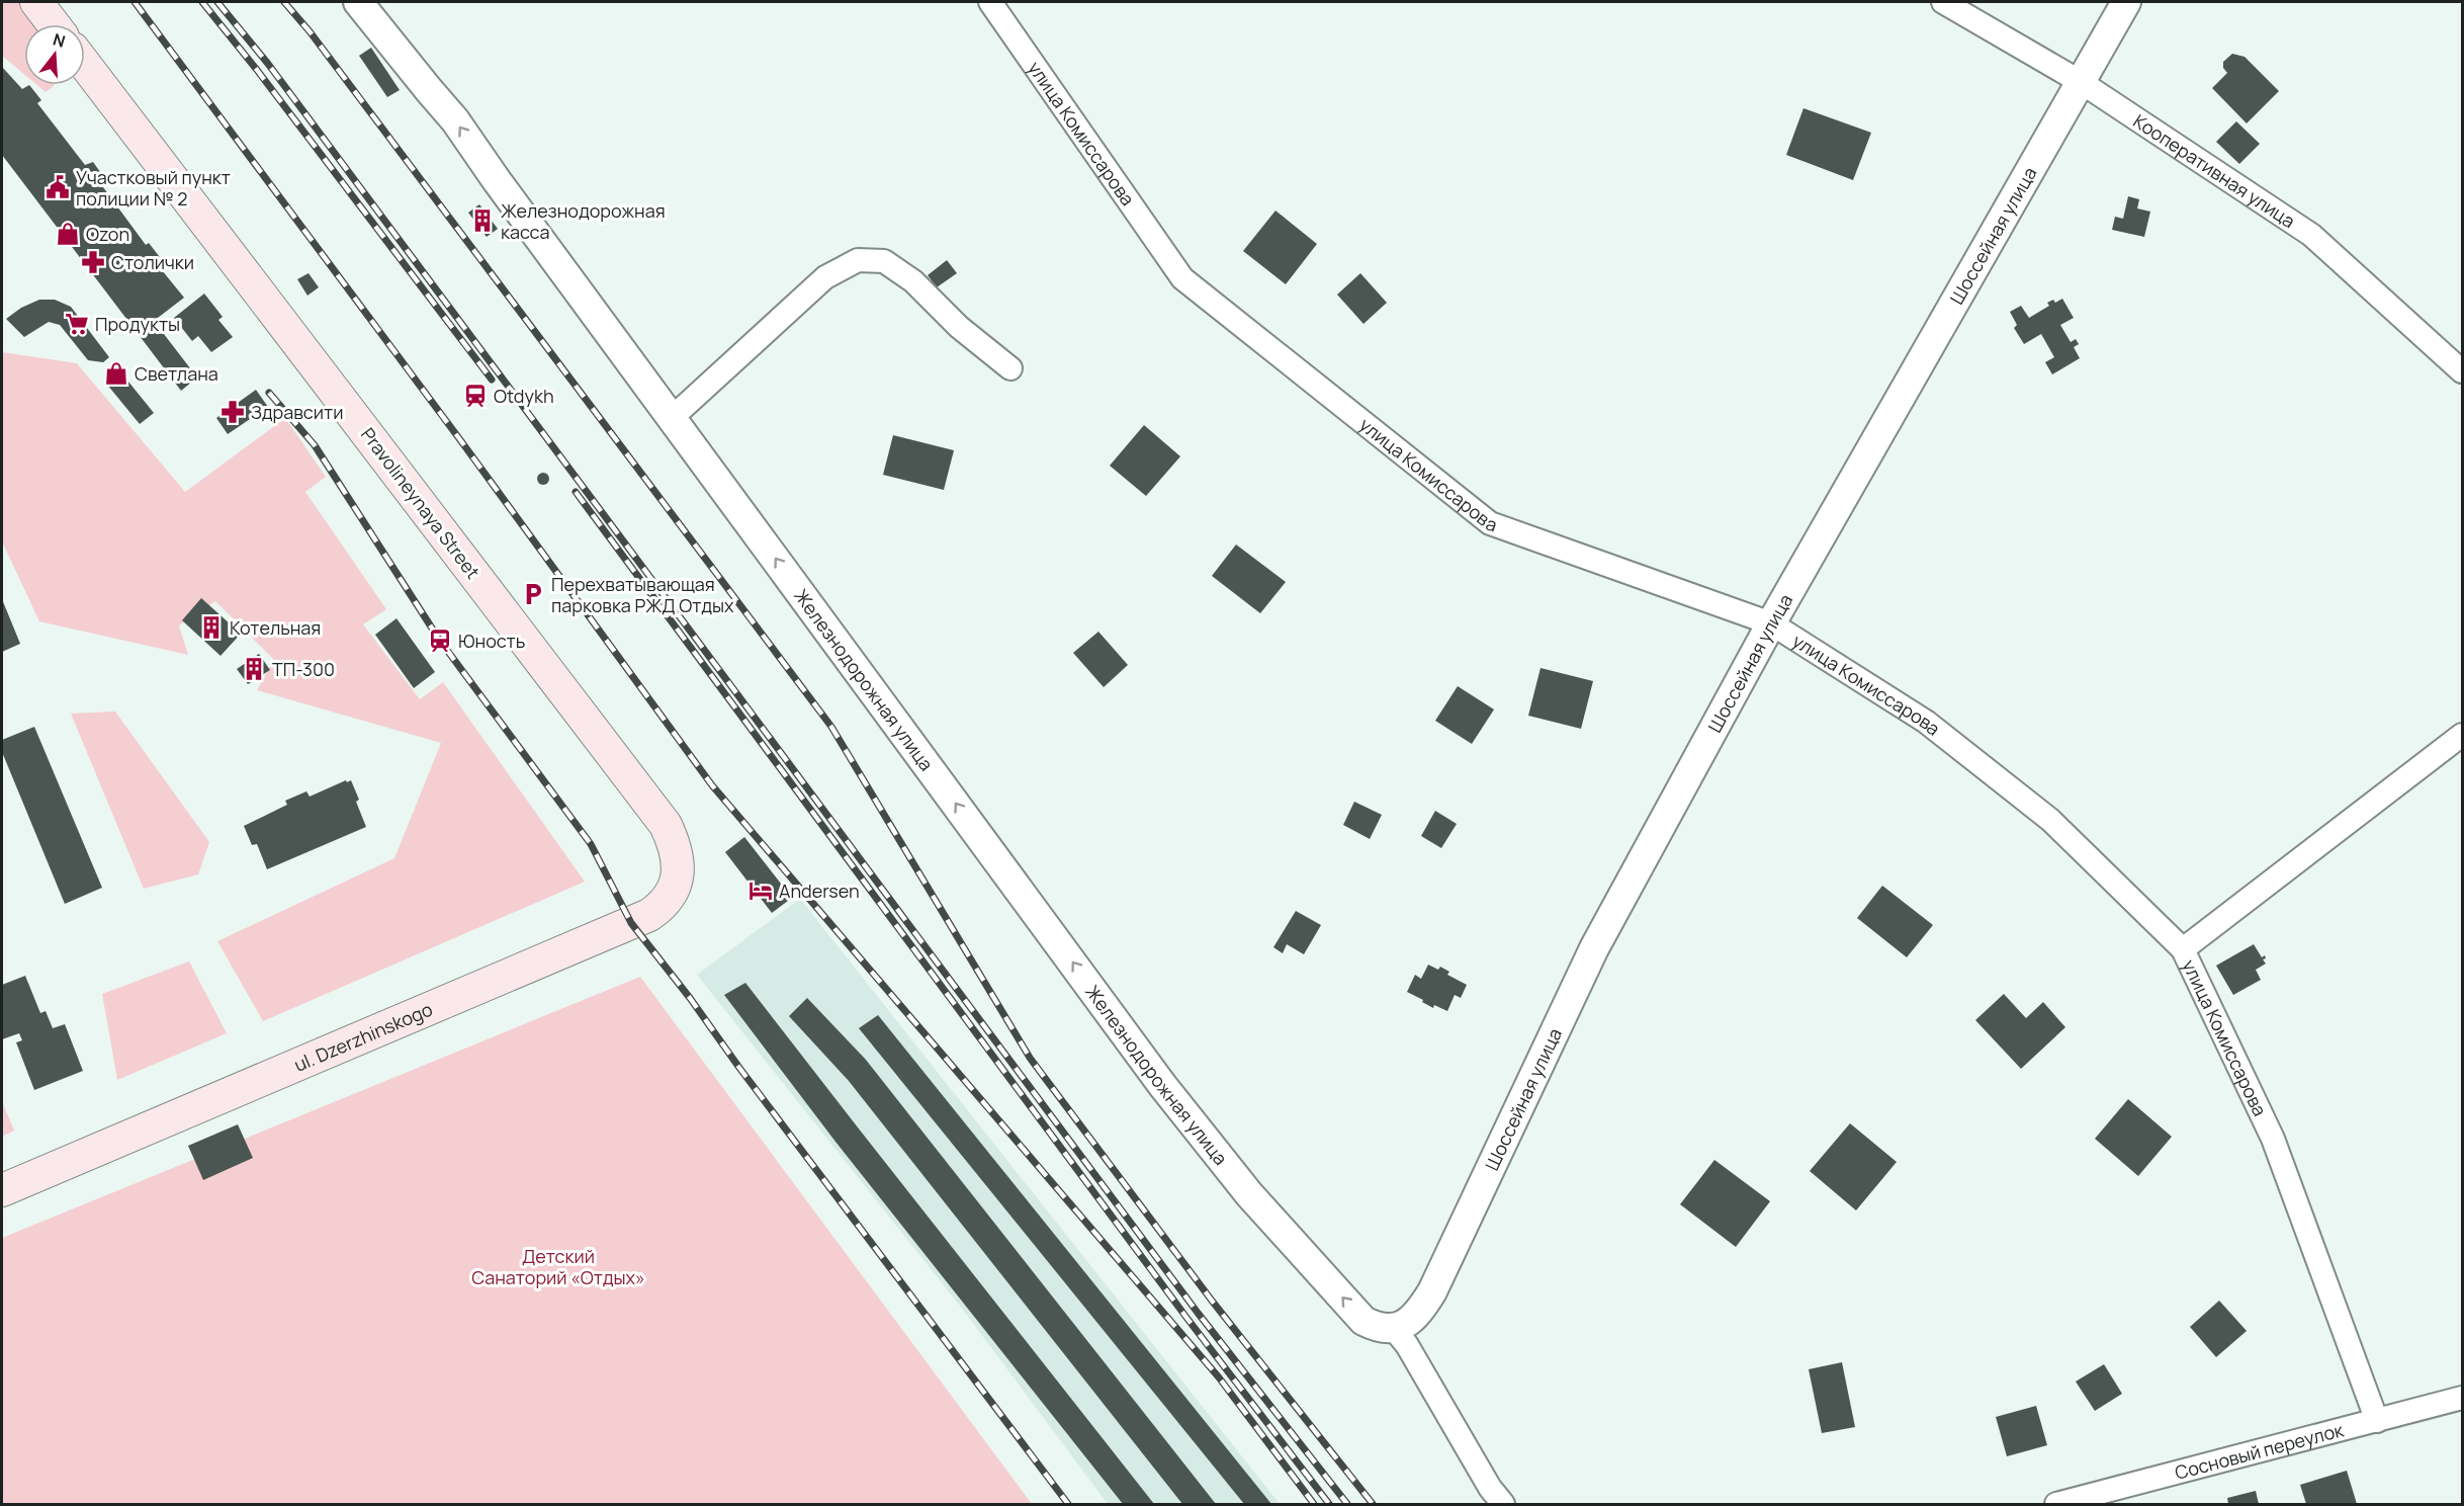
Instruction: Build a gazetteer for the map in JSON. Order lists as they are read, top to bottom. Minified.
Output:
{"streets":{"main road":["Pravolineynaya Street","ul. Dzerzhinskogo"],"street":["улица Комиссарова","Кооперативная улица","Шоссейная улица","Железнодорожная улица","Сосновый переулок"]},"crossings":[["улица Комиссарова","Шоссейная улица"],["улица Комиссарова","Сосновый переулок"],["Кооперативная улица","Шоссейная улица"],["Шоссейная улица","Железнодорожная улица"],["Pravolineynaya Street","ul. Dzerzhinskogo"]],"one_way":["Железнодорожная улица"],"parks":["Детский Санаторий «Отдых»"],"places":{"public building":["Участковый пункт полиции № 2"],"building":["Железнодорожная касса","Котельная","ТП-300"],"shop":["Ozon","Светлана"],"pharmacy":["Столички","Здравсити"],"supermarket":["Продукты"],"station":["Otdykh","Юность"],"parking":["Перехватывающая парковка РЖД Отдых"],"hotel":["Andersen"]},"north":"top"}
